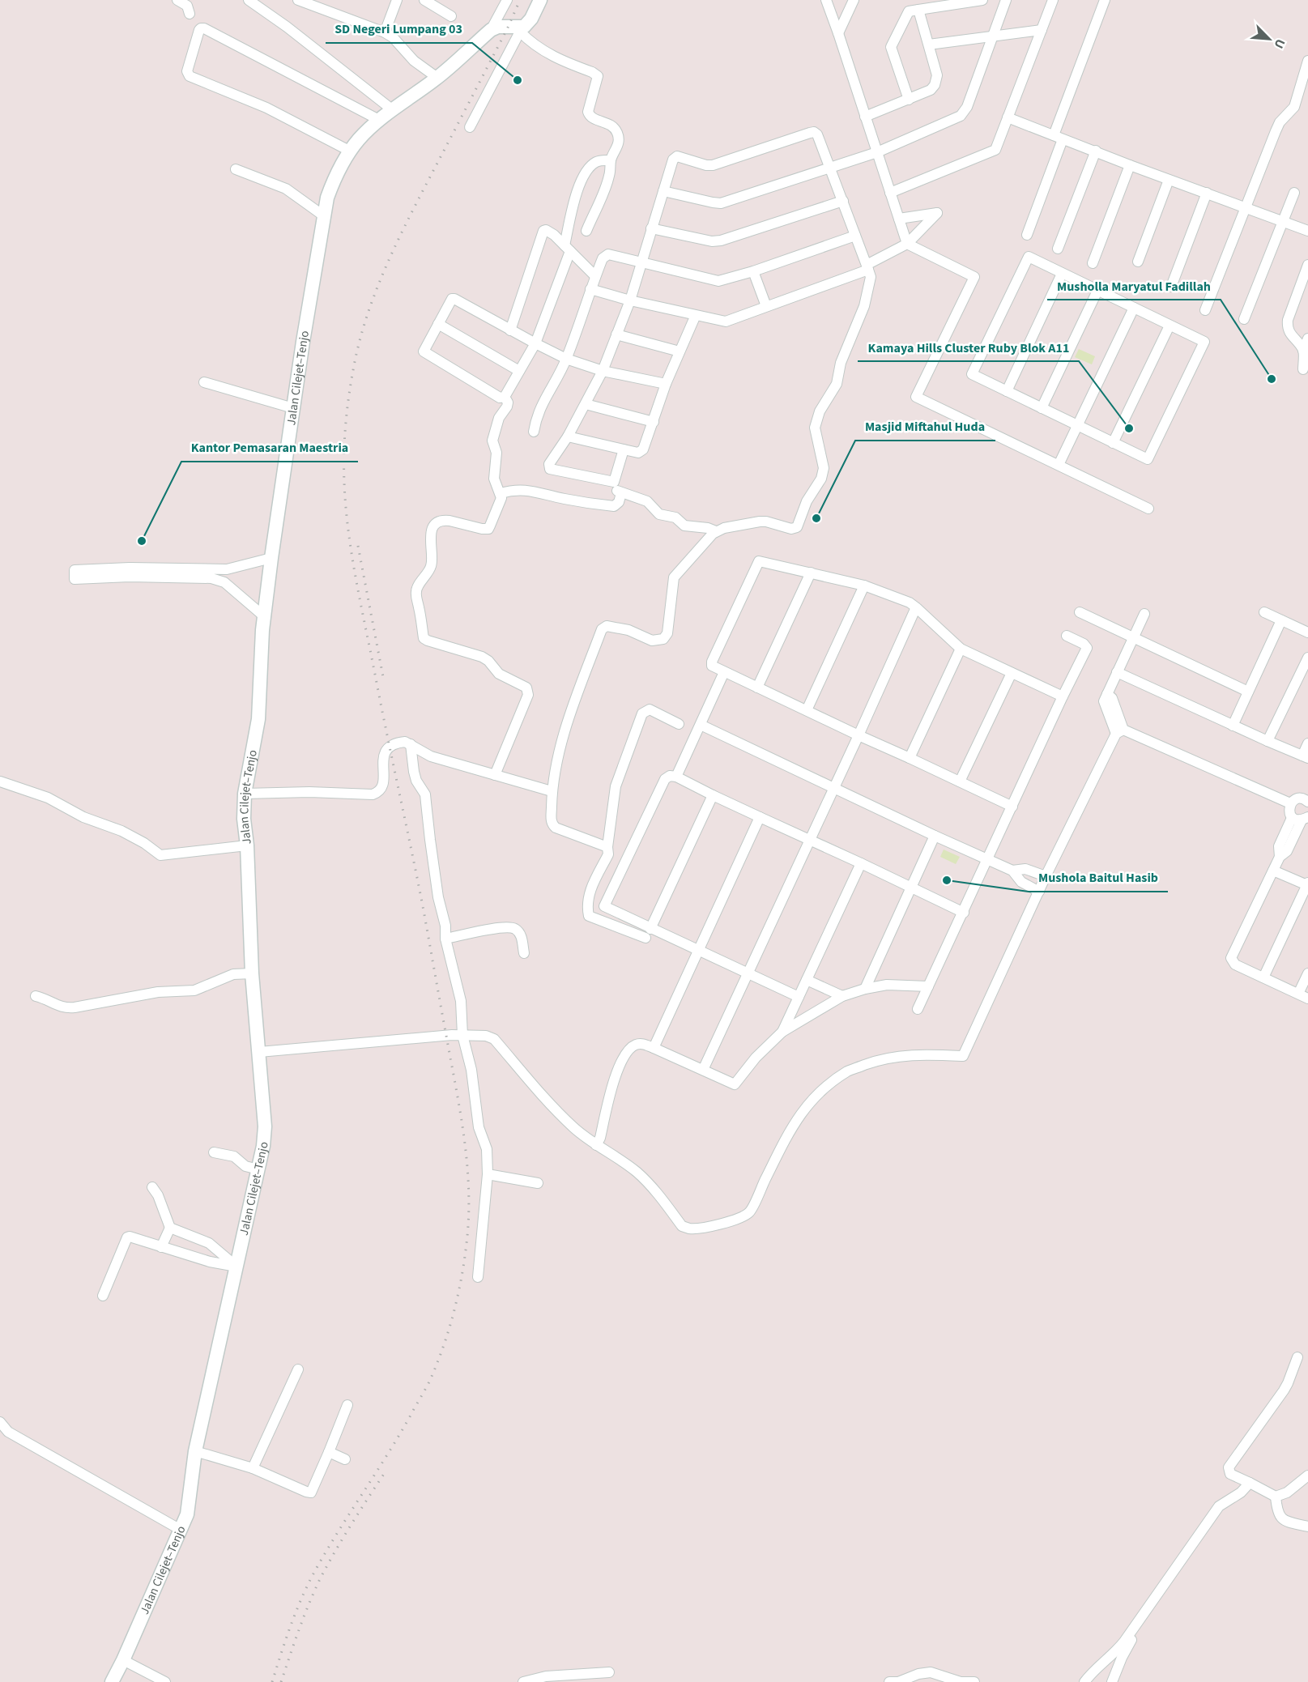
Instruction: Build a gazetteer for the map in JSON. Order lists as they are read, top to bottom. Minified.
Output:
{"streets":{"main road":["Jalan Cilejet–Tenjo"]},"places":["SD Negeri Lumpang 03","Musholla Maryatul Fadillah","Kamaya Hills Cluster Ruby Blok A11","Masjid Miftahul Huda","Kantor Pemasaran Maestria","Mushola Baitul Hasib"],"north":"bottom right"}
